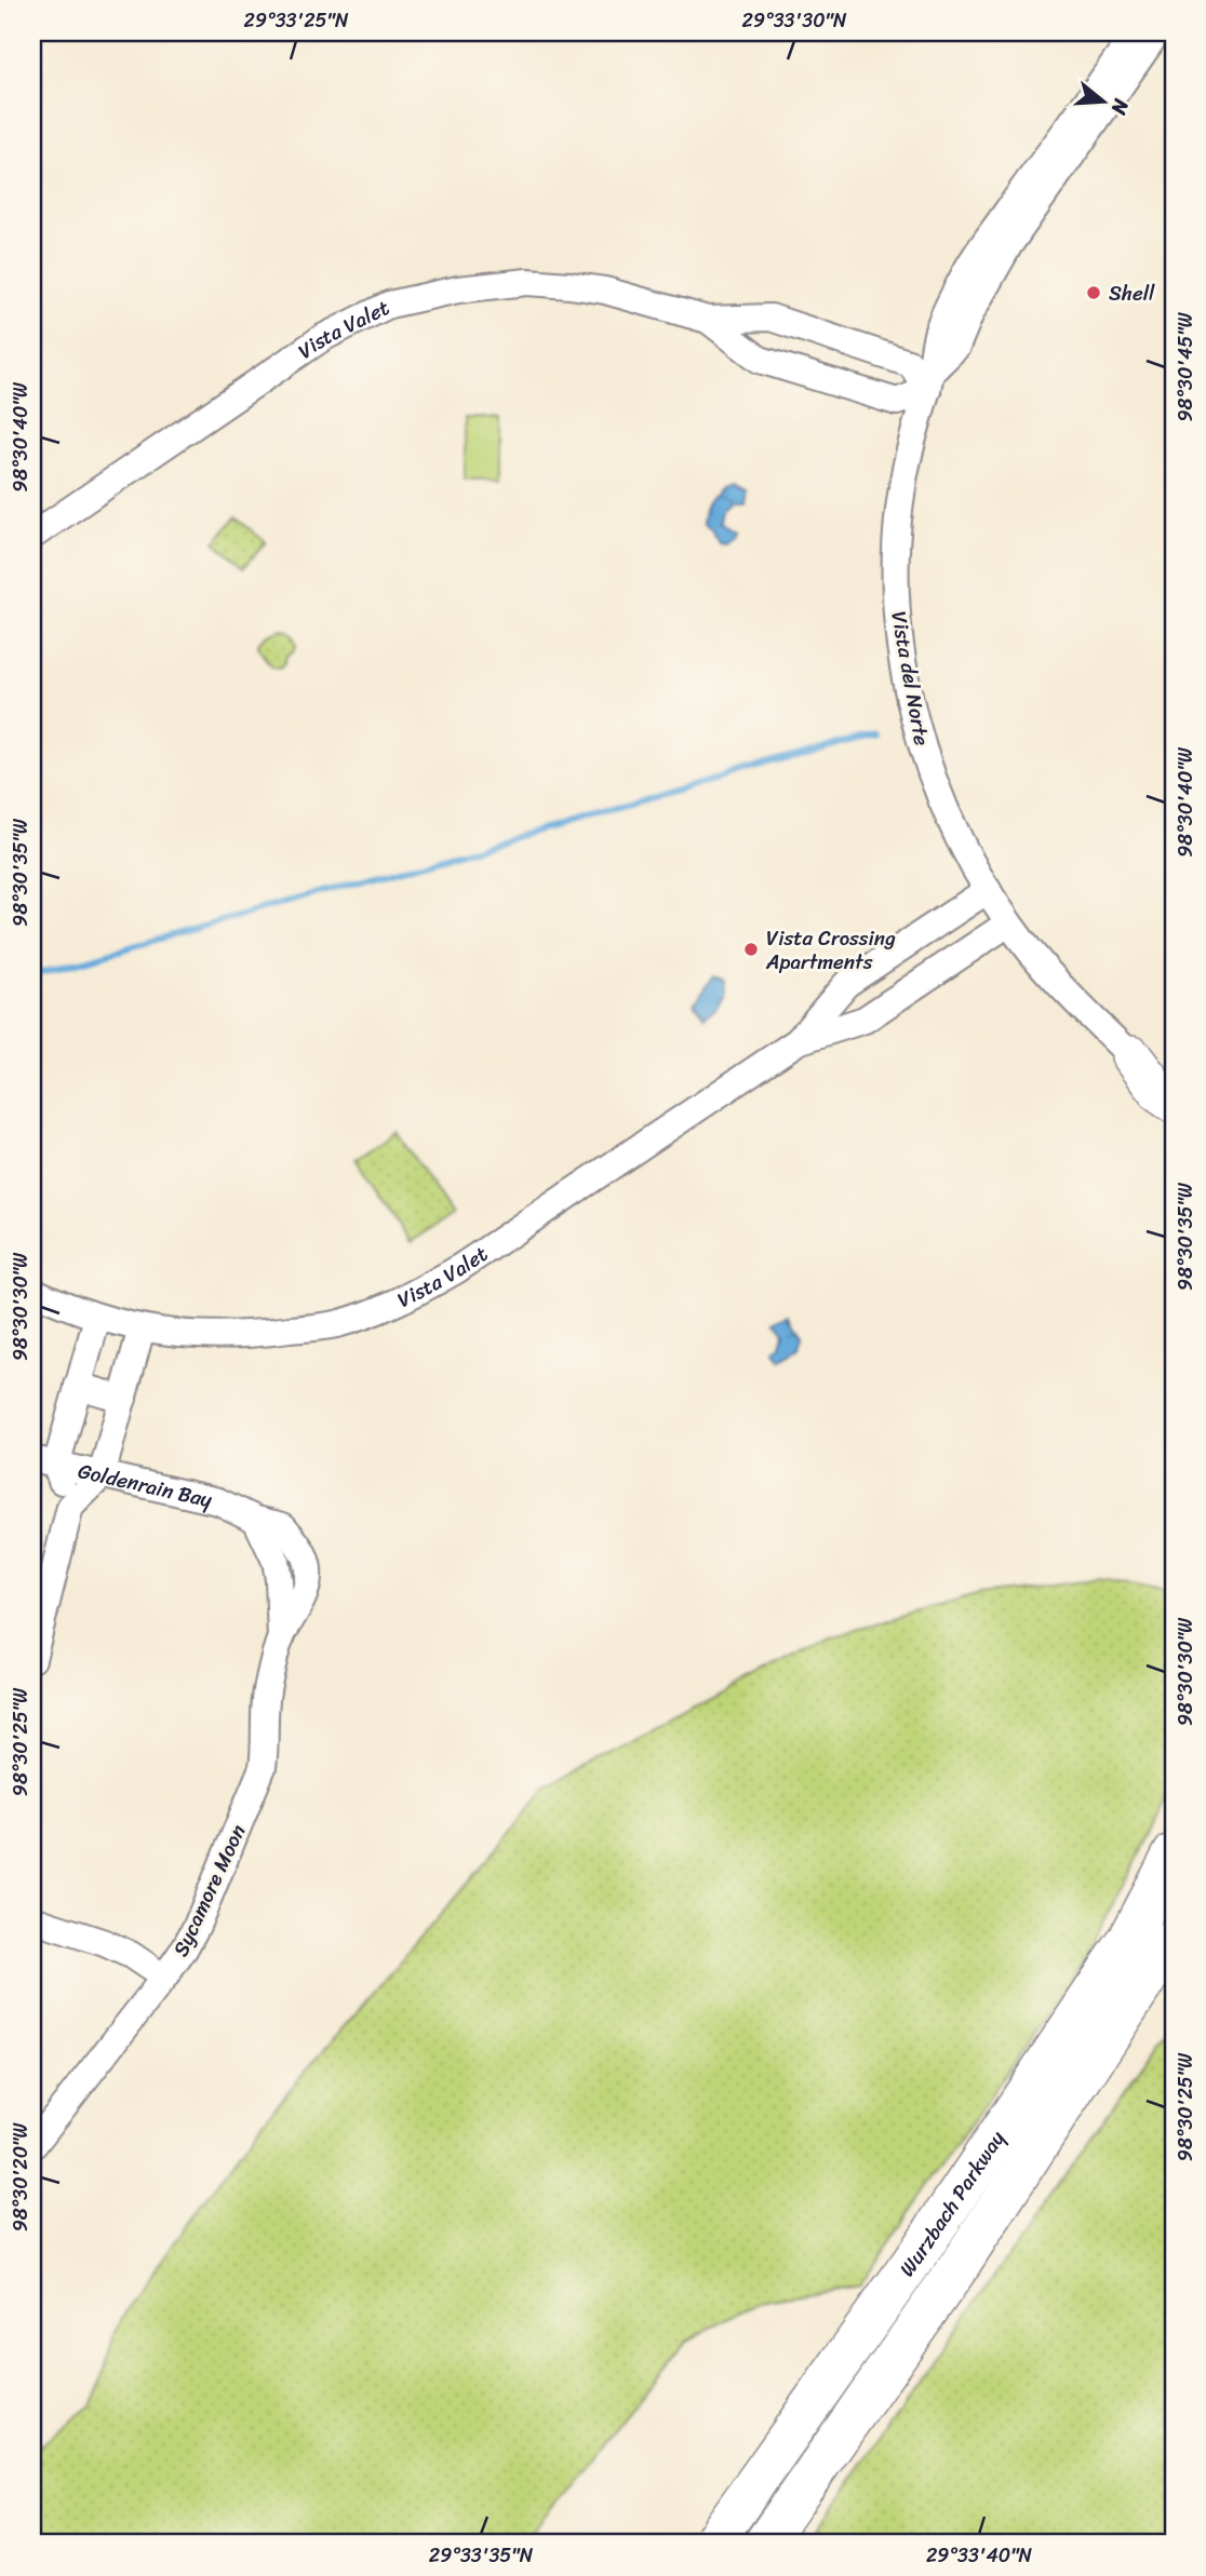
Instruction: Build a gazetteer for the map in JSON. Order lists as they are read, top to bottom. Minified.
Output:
{"streets":{"highway":["Wurzbach Parkway"],"street":["Vista Valet","Vista del Norte","Goldenrain Bay","Sycamore Moon"]},"crossings":[["Vista Valet","Vista del Norte"],["Goldenrain Bay","Sycamore Moon"]],"places":["Shell","Vista Crossing Apartments"],"north":"right","coordinates":["29°33'25\"N","29°33'30\"N","98°30'45\"W","98°30'40\"W","98°30'35\"W","98°30'30\"W","98°30'25\"W","98°30'20\"W","29°33'35\"N","29°33'40\"N"]}
